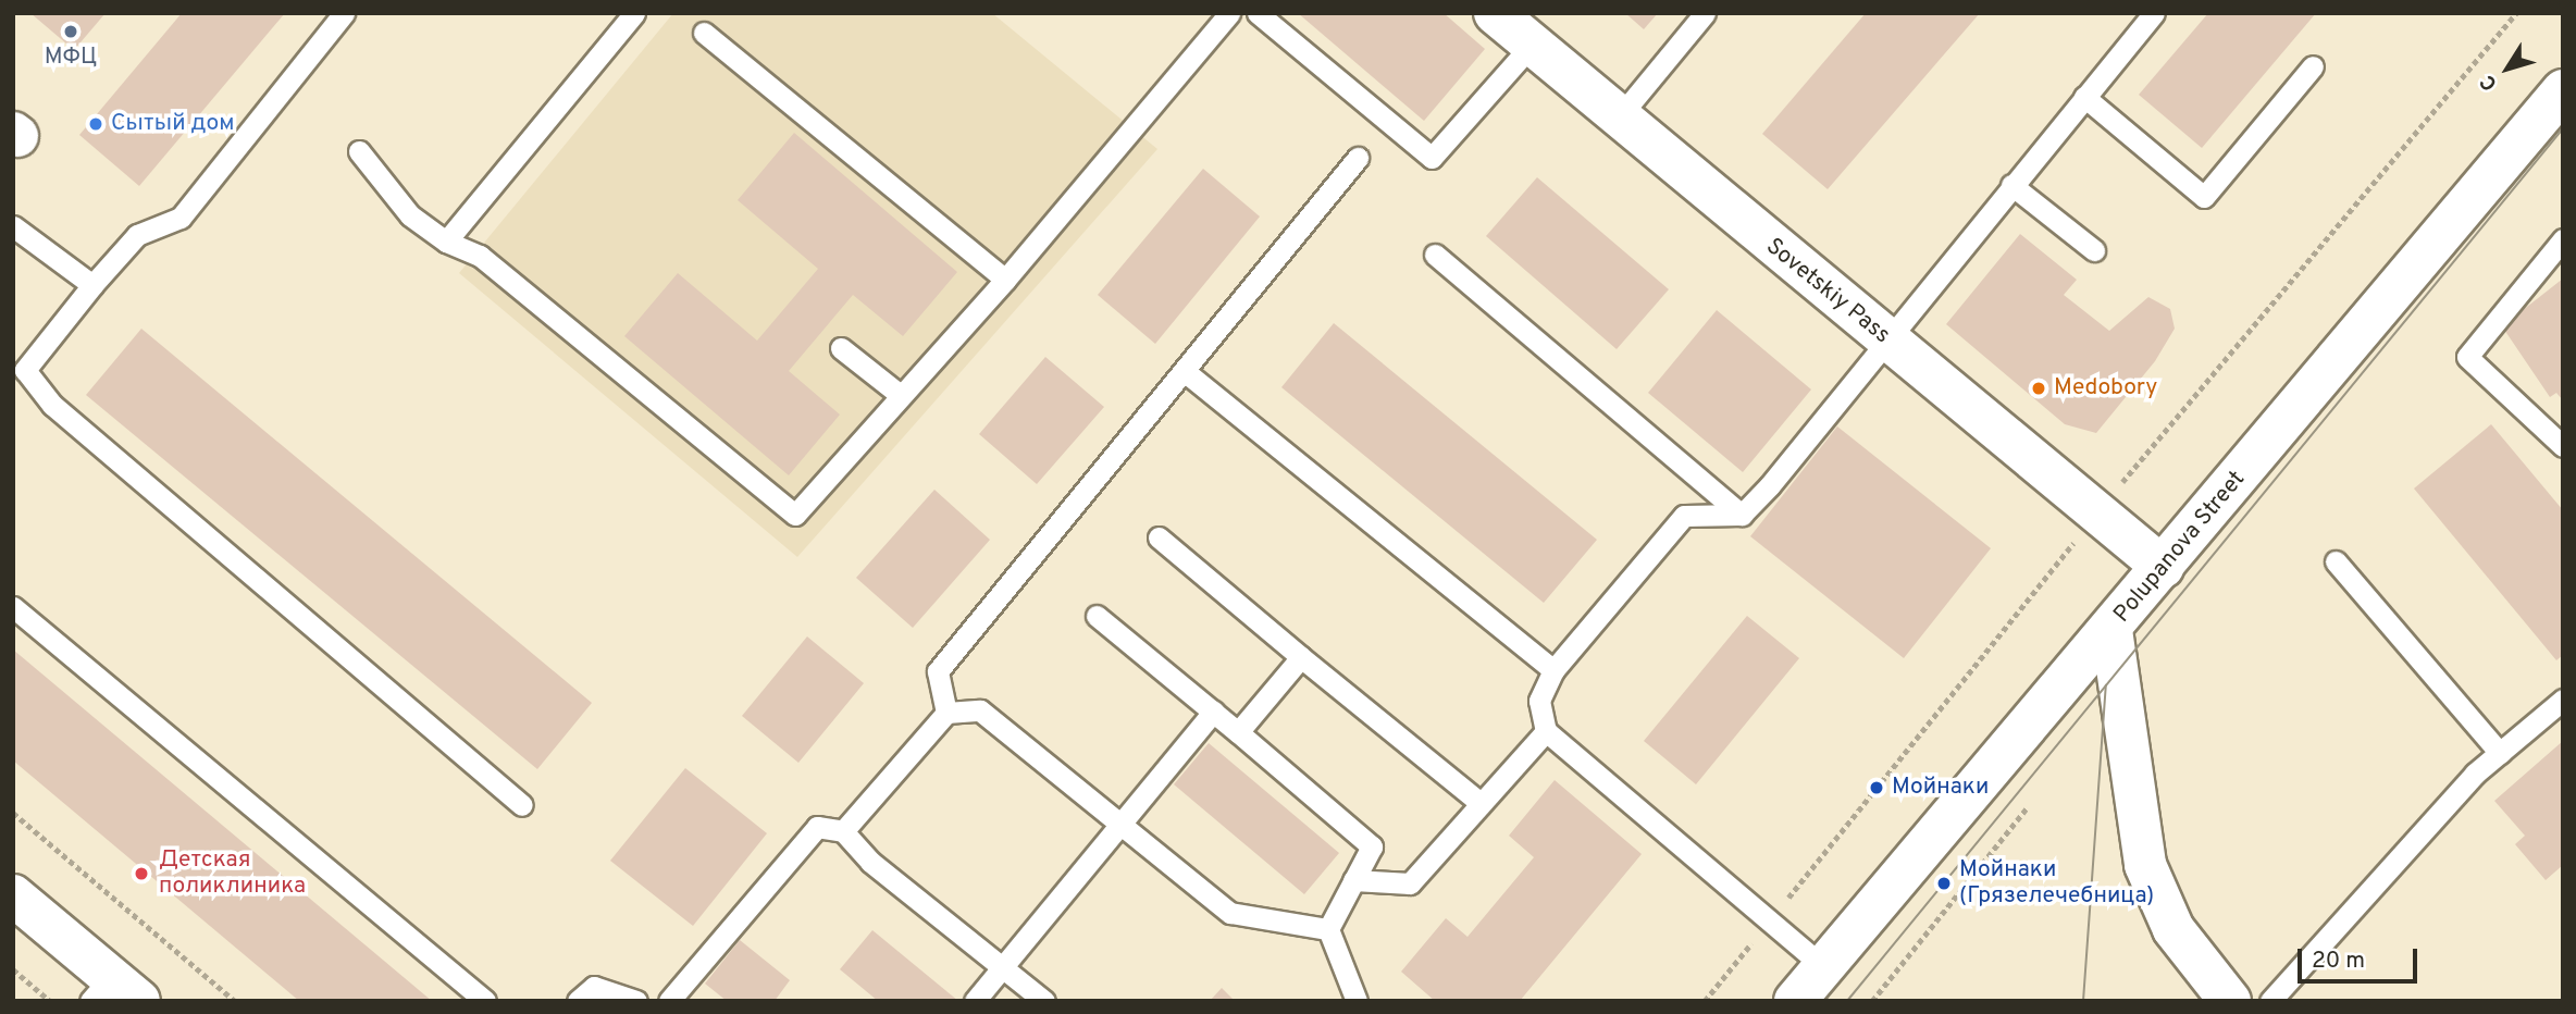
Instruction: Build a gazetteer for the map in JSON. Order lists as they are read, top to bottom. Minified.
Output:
{"streets":{"street":["Sovetskiy Pass","Polupanova Street"]},"crossings":[["Sovetskiy Pass","Polupanova Street"]],"places":["МФЦ","Сытый дом","Medobory","Мойнаки","Детская поликлиника","Мойнаки (Грязелечебница)"],"scale_bar":"20 m","north":"bottom left"}
